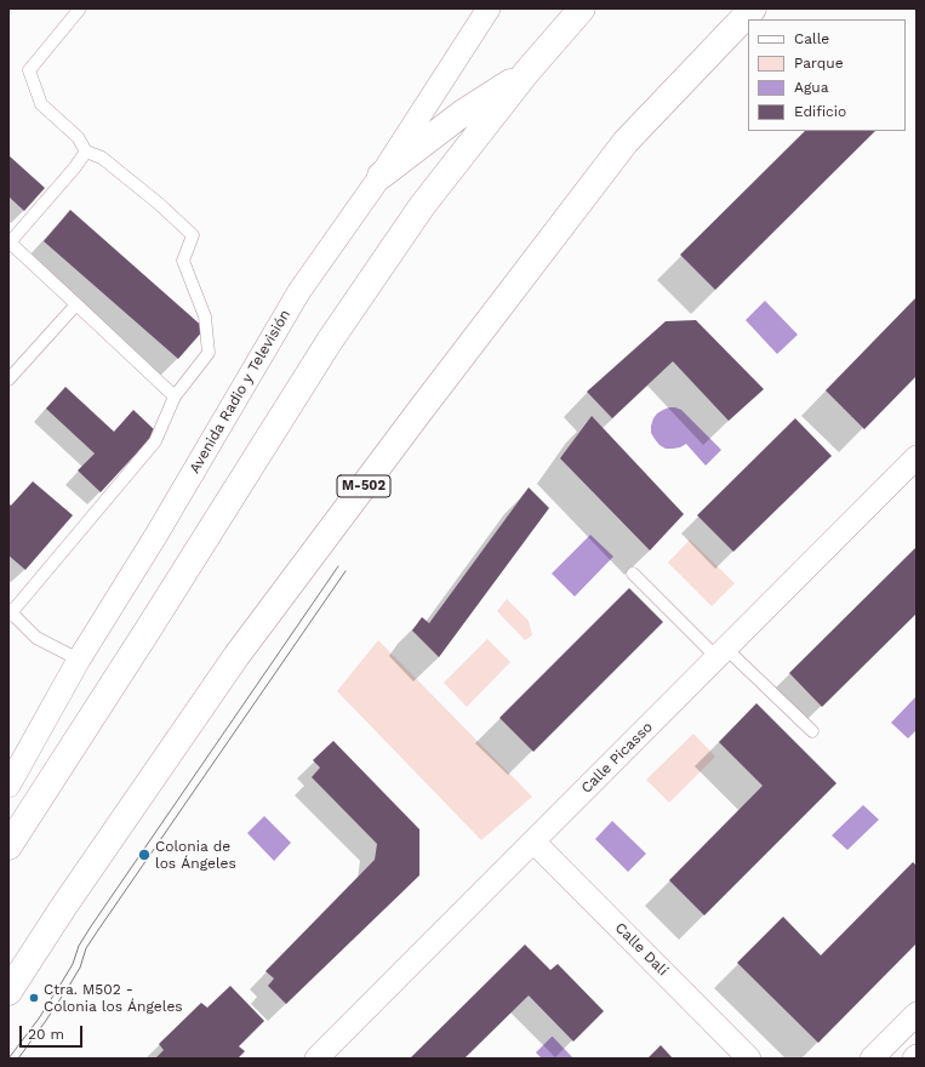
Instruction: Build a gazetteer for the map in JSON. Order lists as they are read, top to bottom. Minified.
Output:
{"streets":{"highway":["M-502"],"street":["Avenida Radio y Televisión","Calle Picasso","Calle Dalí"]},"crossings":[["Calle Picasso","Calle Dalí"]],"places":["Colonia de los Ángeles","Ctra. M502 - Colonia los Ángeles"],"legend":["Calle","Parque","Agua","Edificio"],"scale_bar":"20 m"}
